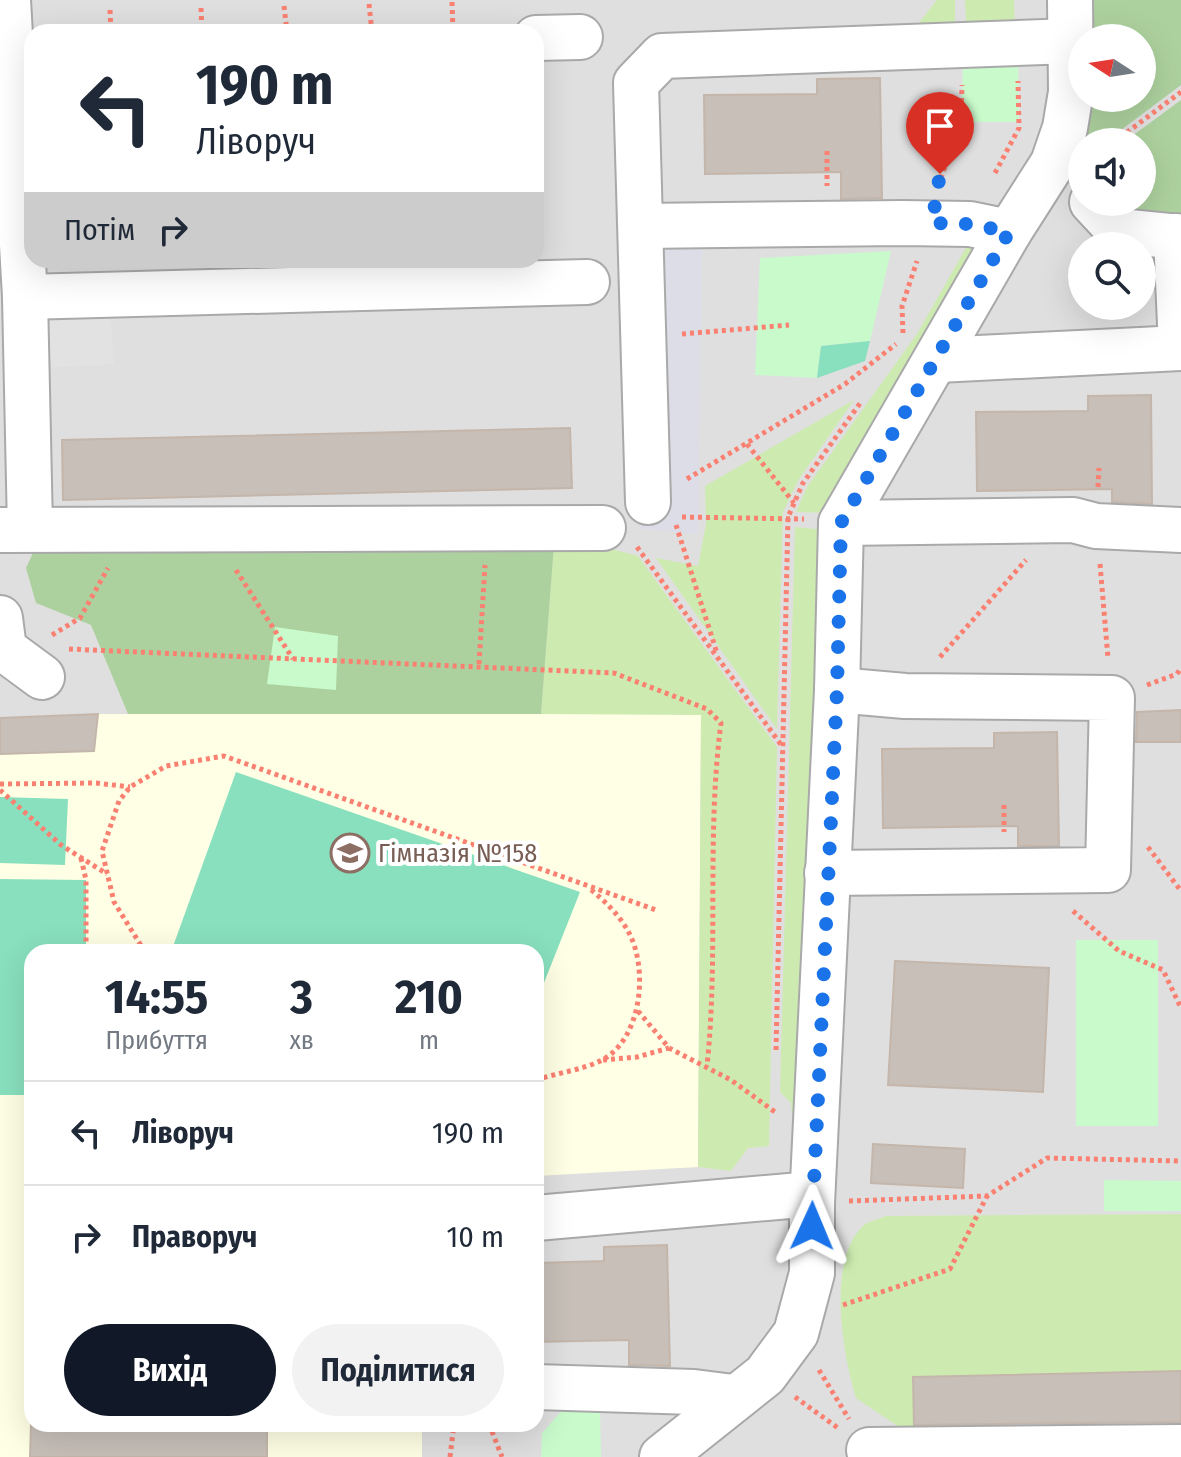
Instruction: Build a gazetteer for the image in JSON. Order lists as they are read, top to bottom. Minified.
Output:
{"places":{"school or university":["Гімназія №158"]},"north":"left","page":{"turn":["190 m","Ліворуч"],"then":"Потім","eta":["14:55","Прибуття","3","хв","210","m"],"list":[{"name":"Ліворуч","value":"190 m"},{"name":"Праворуч","value":"10 m"}],"buttons":["Вихід","Поділитися"]}}
